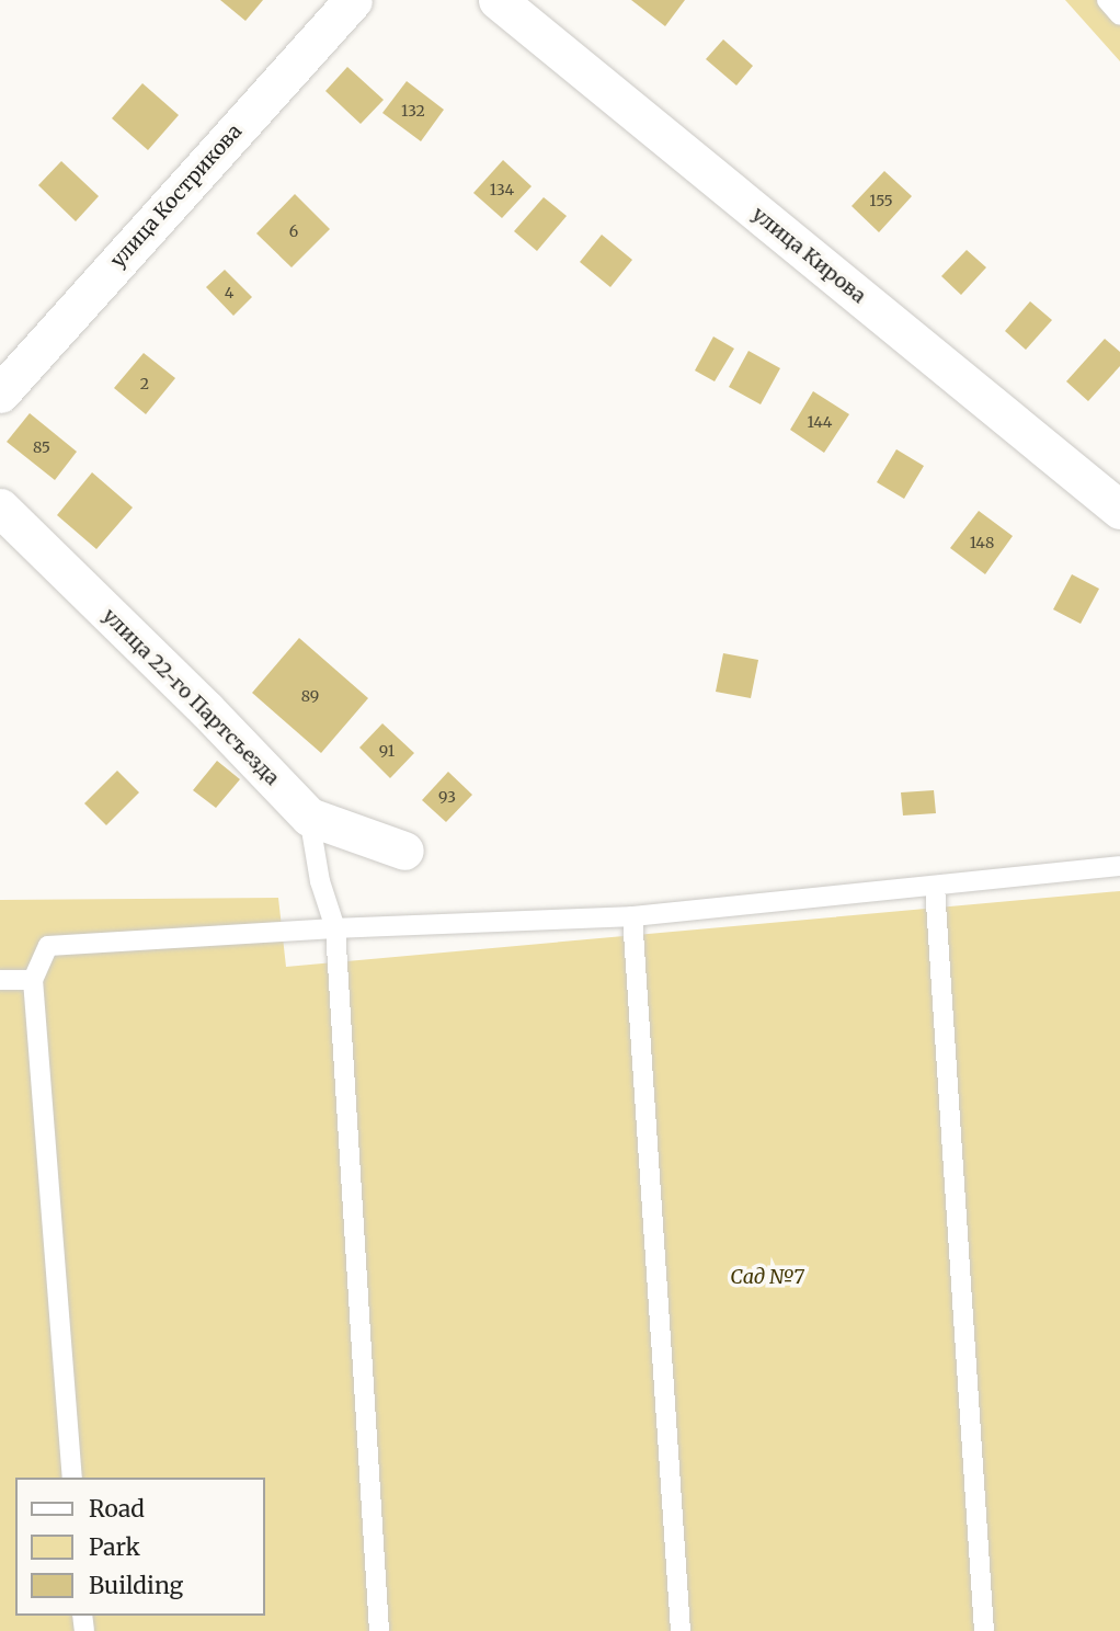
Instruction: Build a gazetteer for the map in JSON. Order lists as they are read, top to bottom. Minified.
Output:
{"streets":{"street":["улица Кострикова","улица Кирова","улица 22-го Партсъезда"]},"parks":["Сад №7"],"house_numbers":["132","134","155","6","4","2","144","85","148","89","91","93"],"legend":["Road","Park","Building"]}
